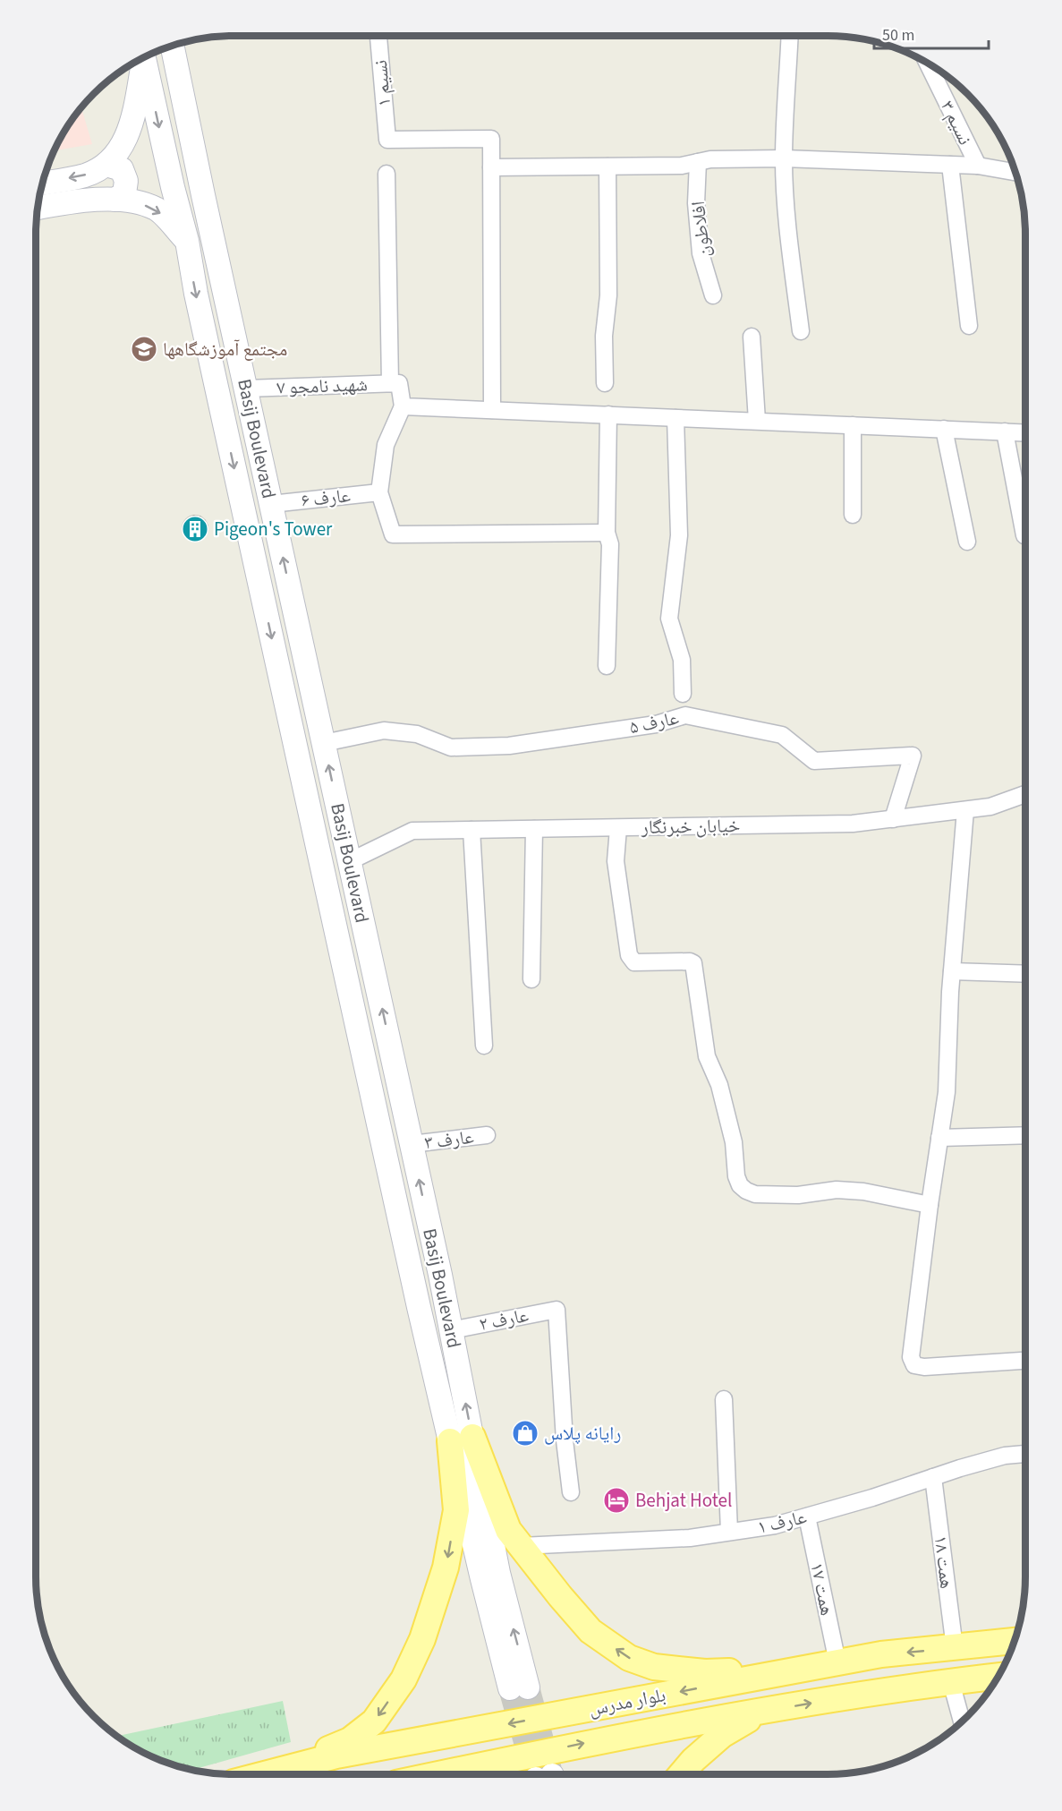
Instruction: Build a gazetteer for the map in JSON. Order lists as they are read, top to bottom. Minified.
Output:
{"streets":{"main road":["Basij Boulevard","بلوار مدرس"],"street":["نسیم ۱","نسیم ۳","افلاطون","شهید نامجو ۷","عارف ۶","عارف ۵","خیابان خبرنگار","عارف ۳","عارف ۲","عارف ۱","همت ۱۸","همت ۱۷"]},"crossings":[["شهید نامجو ۷","Basij Boulevard"],["Basij Boulevard","عارف ۶"],["Basij Boulevard","عارف ۵"],["Basij Boulevard","خیابان خبرنگار"],["Basij Boulevard","عارف ۳"],["Basij Boulevard","عارف ۲"],["عارف ۵","خیابان خبرنگار"],["عارف ۱","همت ۱۸"],["عارف ۱","همت ۱۷"],["همت ۱۸","بلوار مدرس"],["همت ۱۷","بلوار مدرس"]],"places":{"school or university":["مجتمع آموزشگاهها"],"building":["Pigeon's Tower"],"shop":["رایانه پلاس"],"hotel":["Behjat Hotel"]},"scale_bar":"50 m"}
